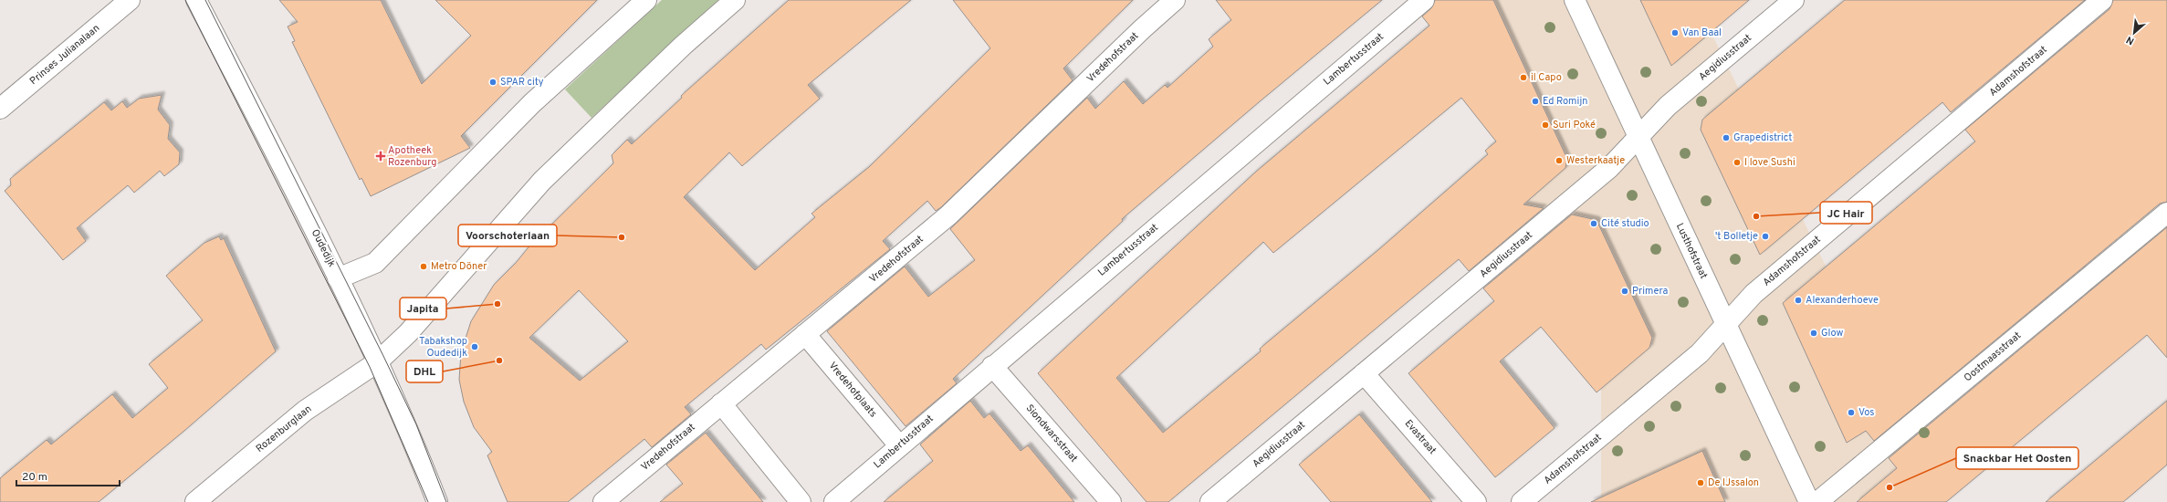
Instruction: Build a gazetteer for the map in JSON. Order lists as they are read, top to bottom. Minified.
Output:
{"streets":{"street":["Prinses Julianalaan","Vredehofstraat","Aegidiusstraat","Lambertusstraat","Adamshofstraat","Oudedijk","Lusthofstraat","Oostmaasstraat","Vredehofplaats","Rozenburglaan","Siondwarsstraat","Evastraat"]},"crossings":[["Vredehofstraat","Vredehofplaats"],["Aegidiusstraat","Lusthofstraat"],["Aegidiusstraat","Evastraat"],["Lambertusstraat","Vredehofplaats"],["Lambertusstraat","Siondwarsstraat"],["Adamshofstraat","Lusthofstraat"],["Oudedijk","Rozenburglaan"]],"places":{"other":["Van Baal","il Capo","SPAR city","Ed Romijn","Suri Poké","Grapedistrict","Westerkaatje","I love Sushi","JC Hair","Cité studio","'t Bolletje","Voorschoterlaan","Metro Döner","Primera","Alexanderhoeve","Japita","Glow","Tabakshop Oudedijk","DHL","Vos","De IJssalon","Snackbar Het Oosten"],"health":["Apotheek Rozenburg"]},"scale_bar":"20 m","north":"bottom left"}
